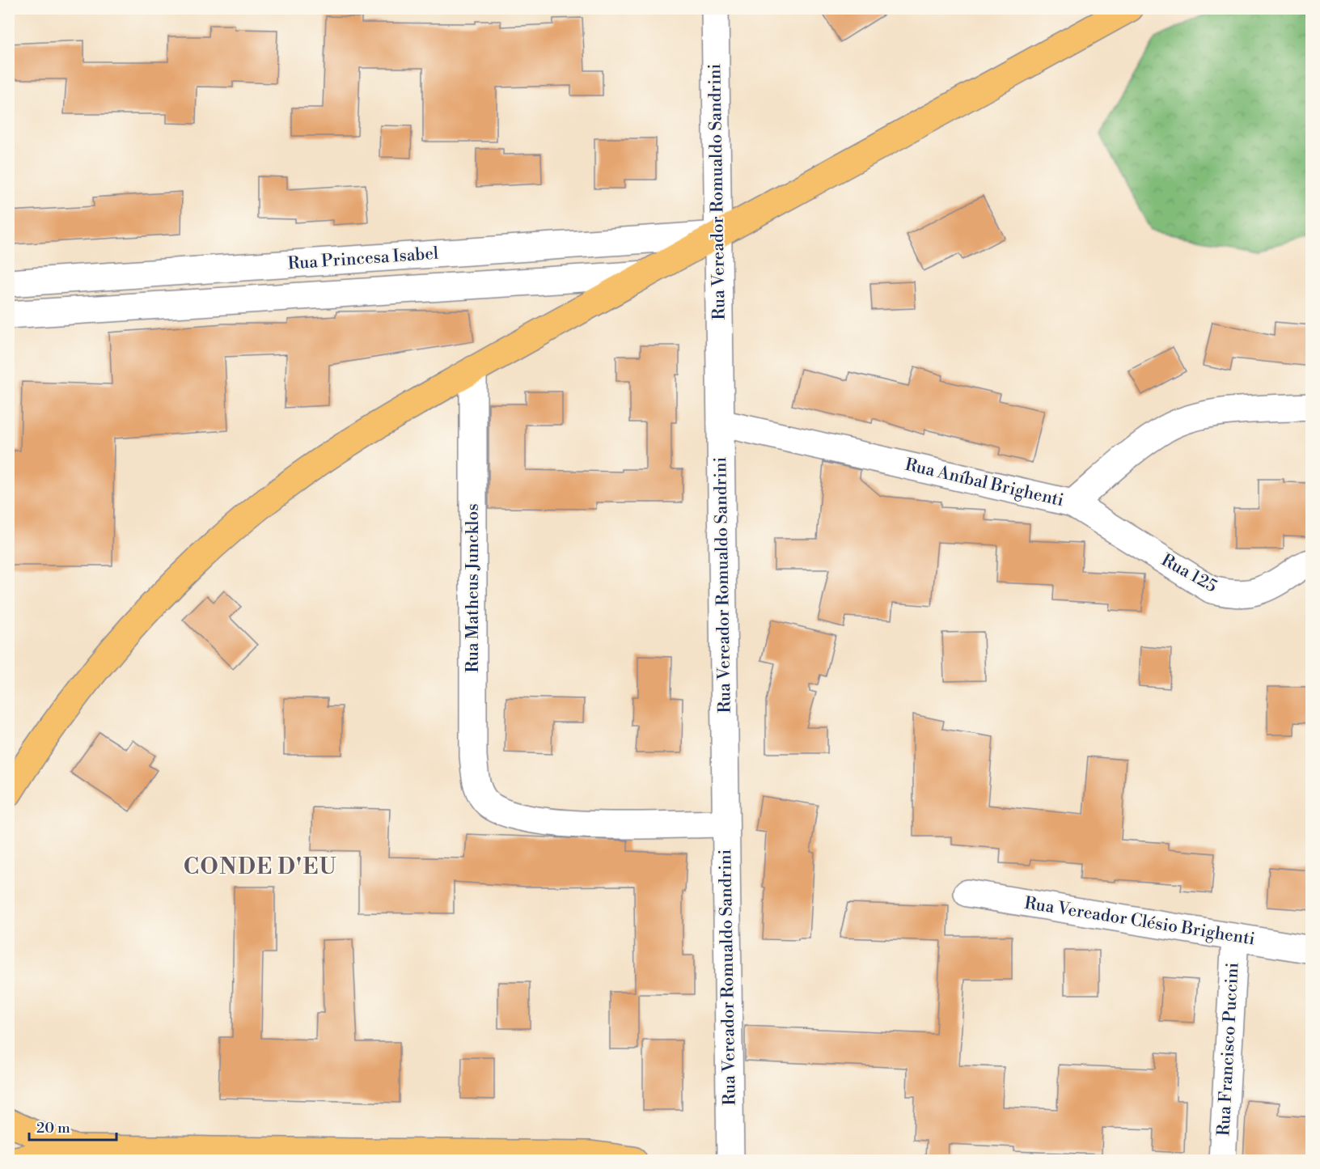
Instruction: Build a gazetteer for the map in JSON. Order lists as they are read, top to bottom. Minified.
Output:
{"streets":{"street":["Rua Vereador Romualdo Sandrini","Rua Princesa Isabel","Rua Aníbal Brighenti","Rua 125","Rua Matheus Juncklos","Rua Vereador Clésio Brighenti","Rua Francisco Puccini"]},"crossings":[["Rua Vereador Romualdo Sandrini","Rua Princesa Isabel"],["Rua Vereador Romualdo Sandrini","Rua Aníbal Brighenti"],["Rua Vereador Romualdo Sandrini","Rua Matheus Juncklos"],["Rua Aníbal Brighenti","Rua 125"],["Rua Vereador Clésio Brighenti","Rua Francisco Puccini"]],"districts":["CONDE D'EU"],"scale_bar":"20 m"}
